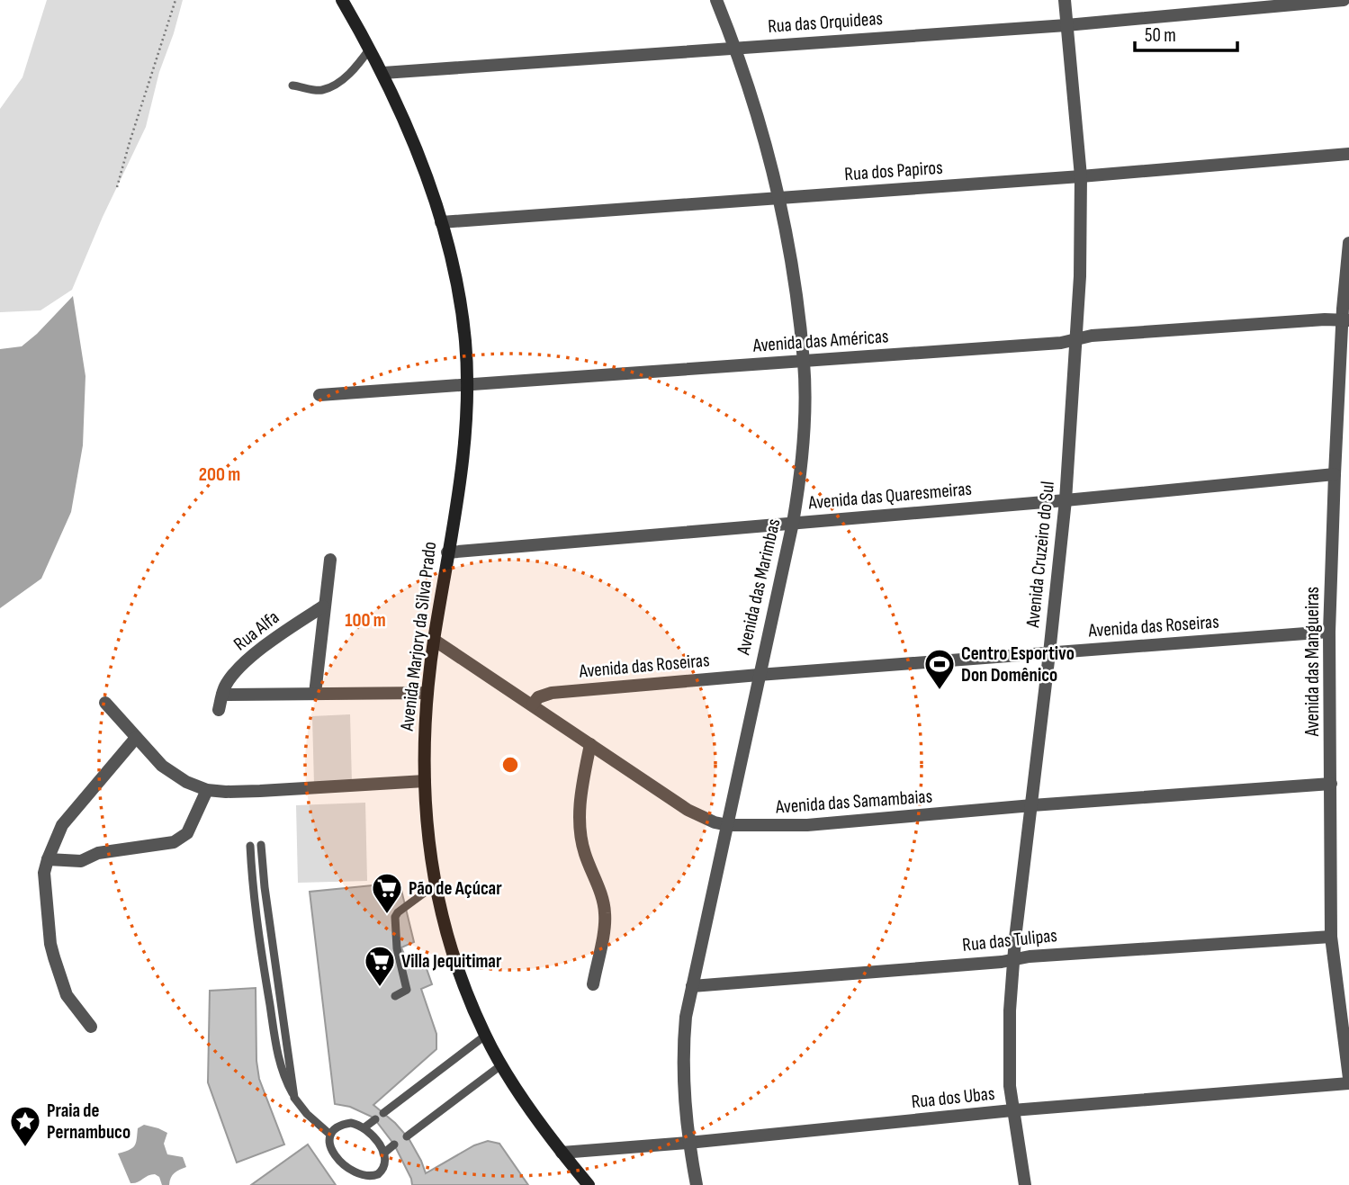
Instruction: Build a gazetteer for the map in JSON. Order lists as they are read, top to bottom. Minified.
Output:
{"streets":{"main road":["Avenida Marjory da Silva Prado"],"street":["Rua das Orquideas","Rua dos Papiros","Avenida das Américas","Avenida das Quaresmeiras","Avenida Cruzeiro do Sul","Avenida das Marimbas","Avenida das Roseiras","Rua Alfa","Avenida das Mangueiras","Avenida das Samambaias","Rua das Tulipas","Rua dos Ubas"]},"crossings":[["Rua das Orquideas","Avenida Cruzeiro do Sul"],["Rua das Orquideas","Avenida das Marimbas"],["Rua das Orquideas","Avenida Marjory da Silva Prado"],["Rua dos Papiros","Avenida Cruzeiro do Sul"],["Rua dos Papiros","Avenida das Marimbas"],["Rua dos Papiros","Avenida Marjory da Silva Prado"],["Avenida das Américas","Avenida Cruzeiro do Sul"],["Avenida das Américas","Avenida das Marimbas"],["Avenida das Américas","Avenida Marjory da Silva Prado"],["Avenida das Américas","Avenida das Mangueiras"],["Avenida das Quaresmeiras","Avenida Cruzeiro do Sul"],["Avenida das Quaresmeiras","Avenida das Marimbas"],["Avenida das Quaresmeiras","Avenida Marjory da Silva Prado"],["Avenida das Quaresmeiras","Avenida das Mangueiras"],["Avenida Cruzeiro do Sul","Avenida das Roseiras"],["Avenida Cruzeiro do Sul","Avenida das Samambaias"],["Avenida Cruzeiro do Sul","Rua das Tulipas"],["Avenida Cruzeiro do Sul","Rua dos Ubas"],["Avenida das Marimbas","Avenida das Roseiras"],["Avenida das Marimbas","Avenida das Samambaias"],["Avenida das Marimbas","Rua das Tulipas"],["Avenida das Marimbas","Rua dos Ubas"],["Avenida das Roseiras","Avenida das Mangueiras"],["Avenida das Roseiras","Avenida das Samambaias"],["Avenida Marjory da Silva Prado","Avenida das Samambaias"],["Avenida Marjory da Silva Prado","Rua dos Ubas"],["Avenida das Mangueiras","Avenida das Samambaias"],["Avenida das Mangueiras","Rua das Tulipas"]],"places":{"sports":["Centro Esportivo Don Domênico"],"supermarket":["Pão de Açúcar","Villa Jequitimar"],"place":["Praia de Pernambuco"]},"scale_bar":"50 m","rings":["200 m","100 m"]}
